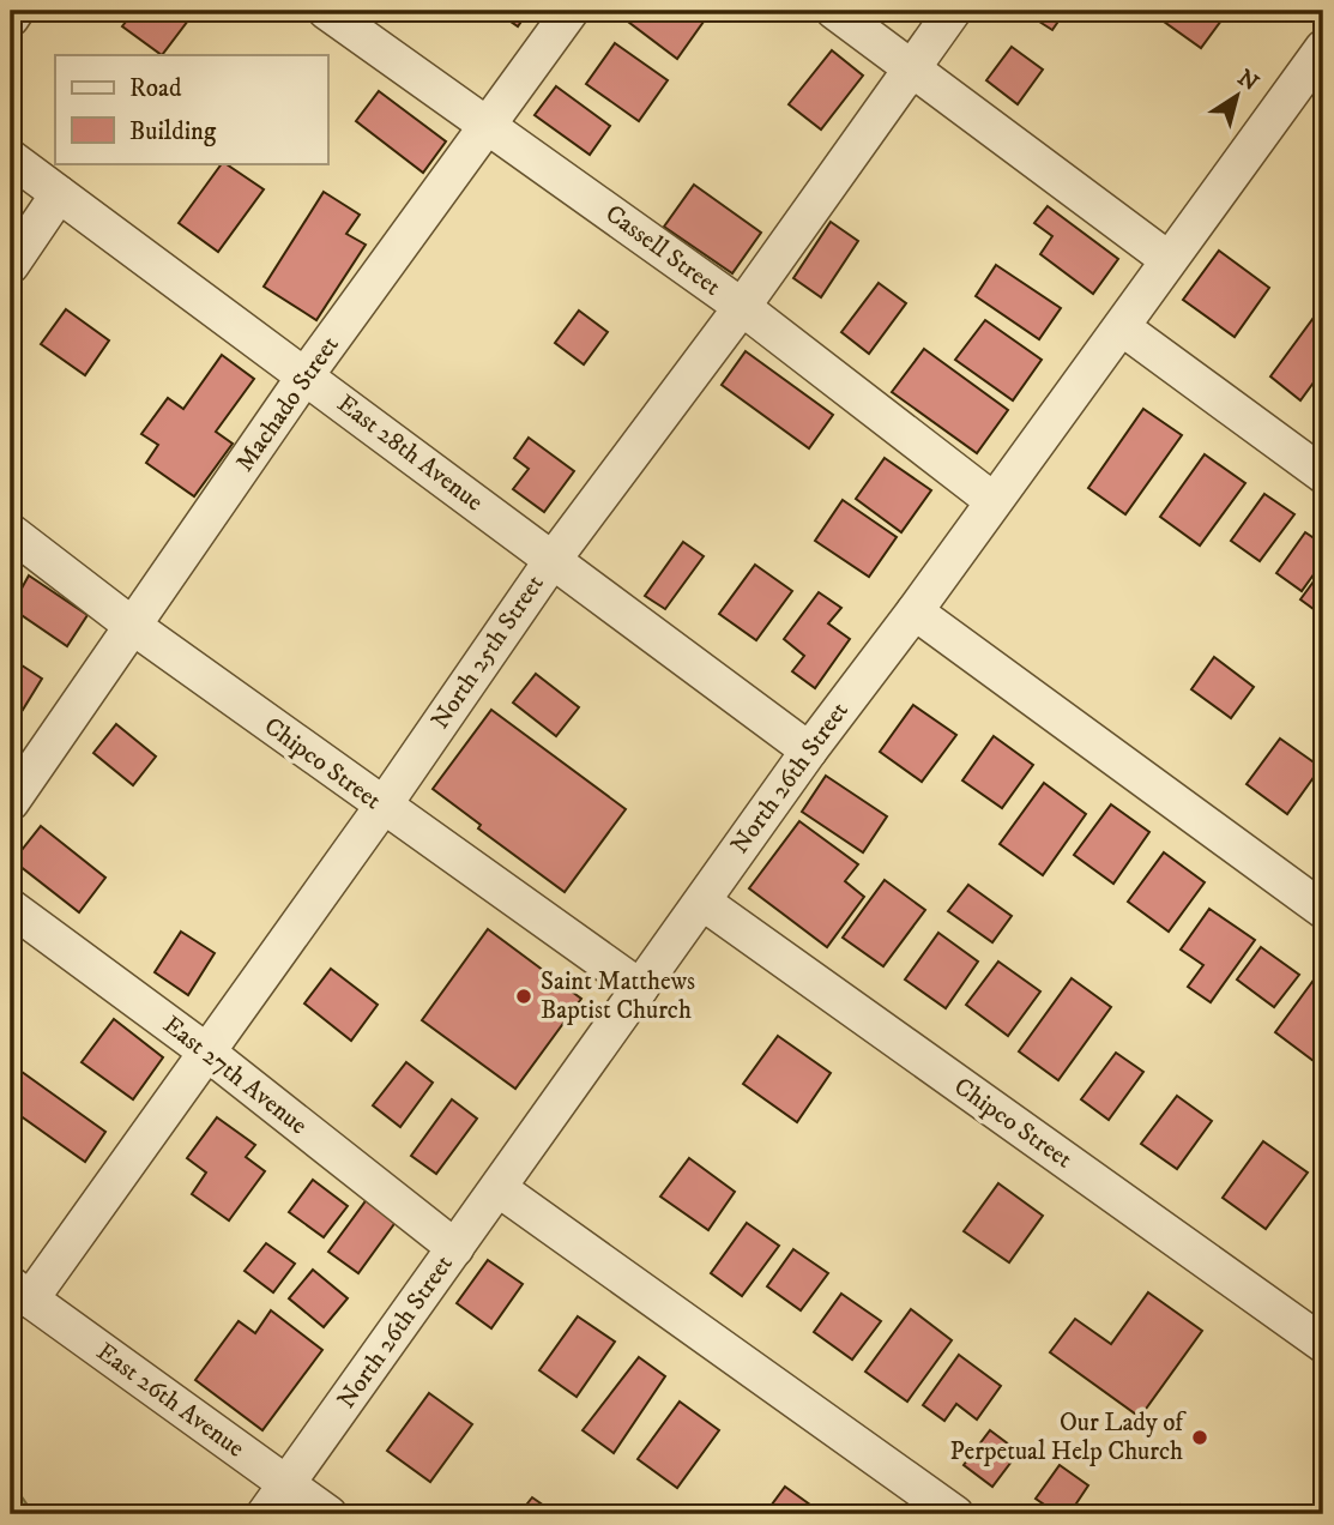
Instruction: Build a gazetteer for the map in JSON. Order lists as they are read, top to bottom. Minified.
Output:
{"streets":{"street":["Cassell Street","Machado Street","East 28th Avenue","North 25th Street","Chipco Street","North 26th Street","East 27th Avenue","East 26th Avenue"]},"crossings":[["Cassell Street","Machado Street"],["Cassell Street","North 25th Street"],["Cassell Street","North 26th Street"],["Machado Street","East 28th Avenue"],["Machado Street","Chipco Street"],["East 28th Avenue","North 25th Street"],["East 28th Avenue","North 26th Street"],["North 25th Street","Chipco Street"],["North 25th Street","East 27th Avenue"],["North 25th Street","East 26th Avenue"],["Chipco Street","North 26th Street"],["North 26th Street","East 27th Avenue"],["North 26th Street","East 26th Avenue"]],"places":["Saint Matthews Baptist Church","Our Lady of Perpetual Help Church"],"legend":["Road","Building"],"north":"top right"}
